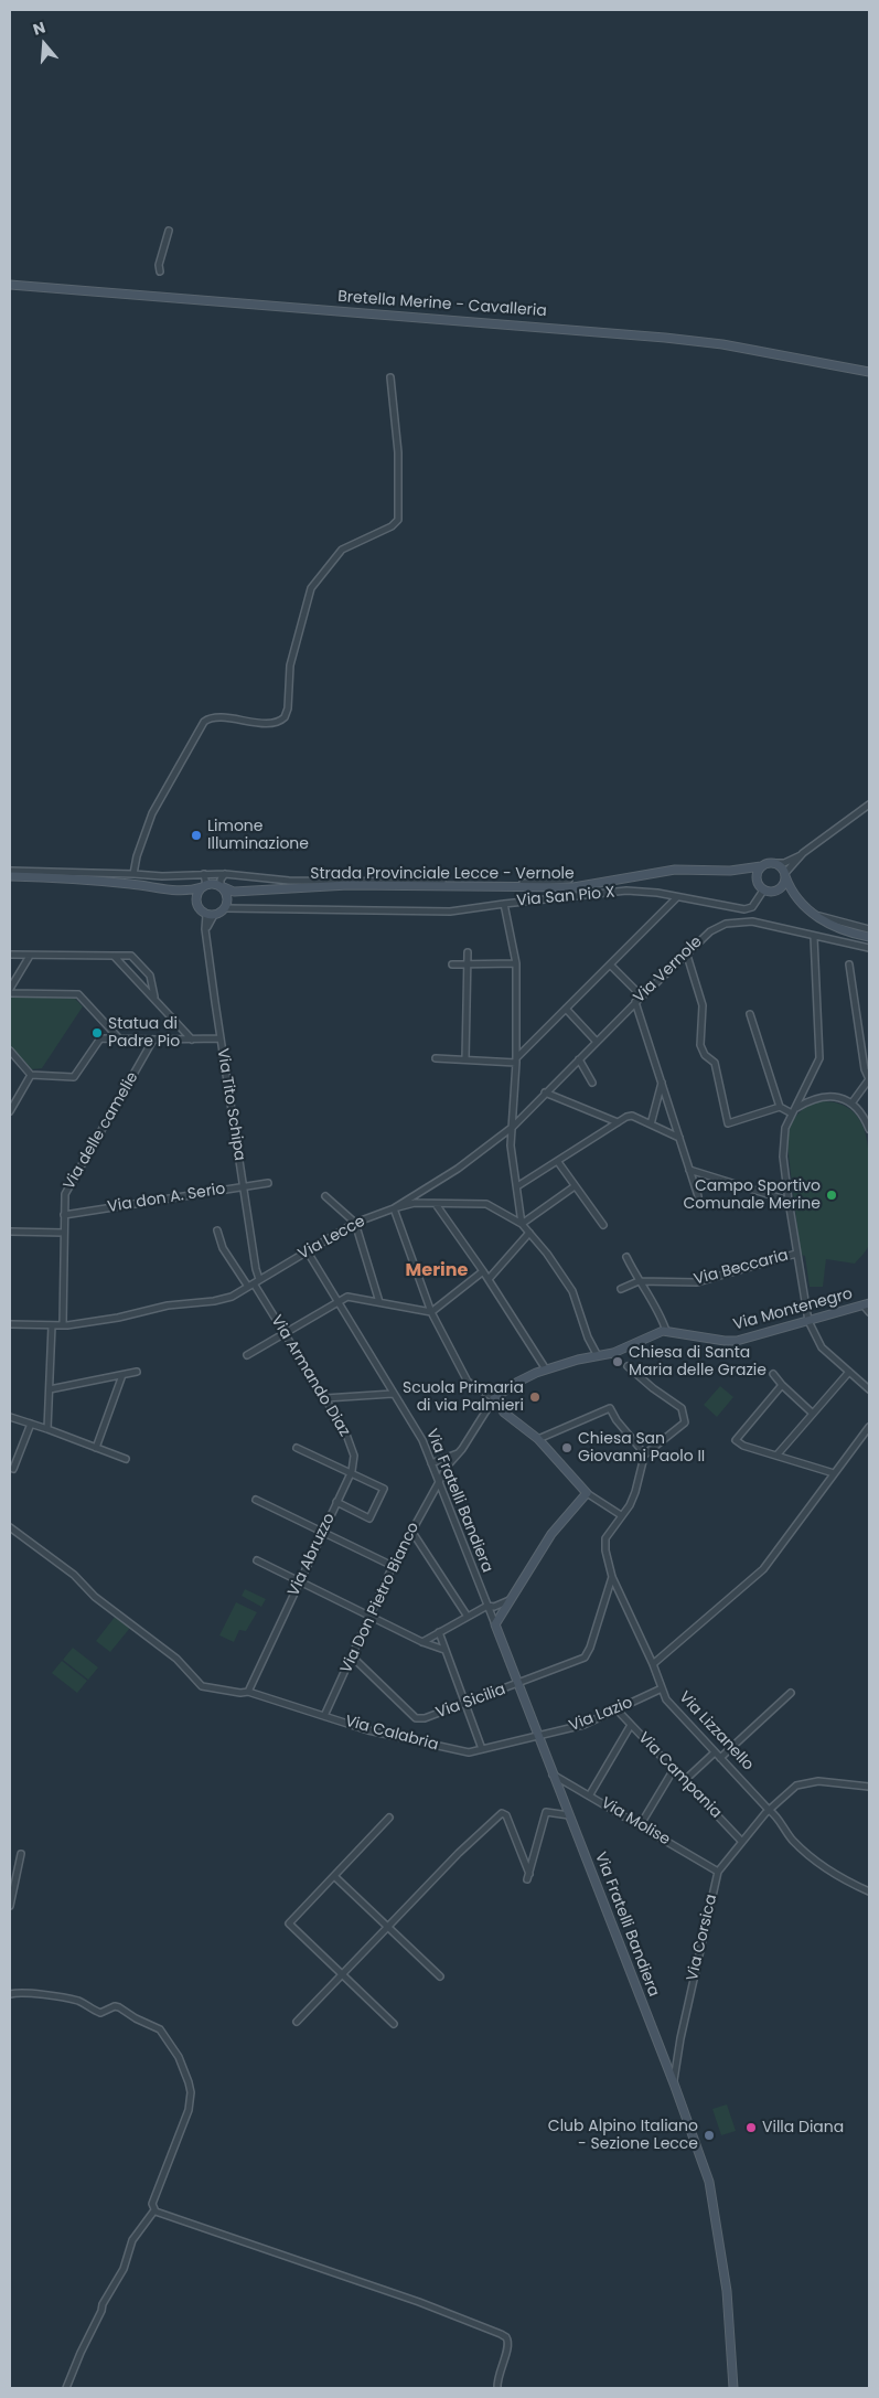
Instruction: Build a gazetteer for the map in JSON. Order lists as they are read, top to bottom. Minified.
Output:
{"streets":{"street":["Bretella Merine - Cavalleria","Strada Provinciale Lecce - Vernole","Via San Pio X","Via Vernole","Via Tito Schipa","Via delle camelie","Via don A. Serio","Via Lecce","Via Beccaria","Via Montenegro","Via Armando Diaz","Via Fratelli Bandiera","Via Abruzzo","Via Don Pietro Bianco","Via Sicilia","Via Lazio","Via Lizzanello","Via Calabria","Via Campania","Via Molise","Via Corsica"]},"crossings":[["Strada Provinciale Lecce - Vernole","Via San Pio X"],["Strada Provinciale Lecce - Vernole","Via Tito Schipa"],["Via San Pio X","Via Vernole"],["Via Vernole","Via Lecce"],["Via Tito Schipa","Via don A. Serio"],["Via Tito Schipa","Via Lecce"],["Via Tito Schipa","Via Armando Diaz"],["Via delle camelie","Via don A. Serio"],["Via delle camelie","Via Lecce"],["Via Lecce","Via Montenegro"],["Via Lecce","Via Armando Diaz"],["Via Lecce","Via Fratelli Bandiera"],["Via Montenegro","Via Don Pietro Bianco"],["Via Armando Diaz","Via Abruzzo"],["Via Fratelli Bandiera","Via Don Pietro Bianco"],["Via Fratelli Bandiera","Via Sicilia"],["Via Fratelli Bandiera","Via Lazio"],["Via Fratelli Bandiera","Via Calabria"],["Via Fratelli Bandiera","Via Molise"],["Via Fratelli Bandiera","Via Corsica"],["Via Abruzzo","Via Calabria"],["Via Don Pietro Bianco","Via Sicilia"],["Via Don Pietro Bianco","Via Calabria"],["Via Sicilia","Via Lizzanello"],["Via Lazio","Via Lizzanello"],["Via Lazio","Via Calabria"],["Via Lazio","Via Campania"],["Via Lizzanello","Via Corsica"],["Via Campania","Via Corsica"],["Via Molise","Via Corsica"]],"districts":["Merine"],"places":["Limone Illuminazione","Statua di Padre Pio","Campo Sportivo Comunale Merine","Chiesa di Santa Maria delle Grazie","Scuola Primaria di via Palmieri","Chiesa San Giovanni Paolo II","Villa Diana","Club Alpino Italiano - Sezione Lecce"],"north":"top"}
